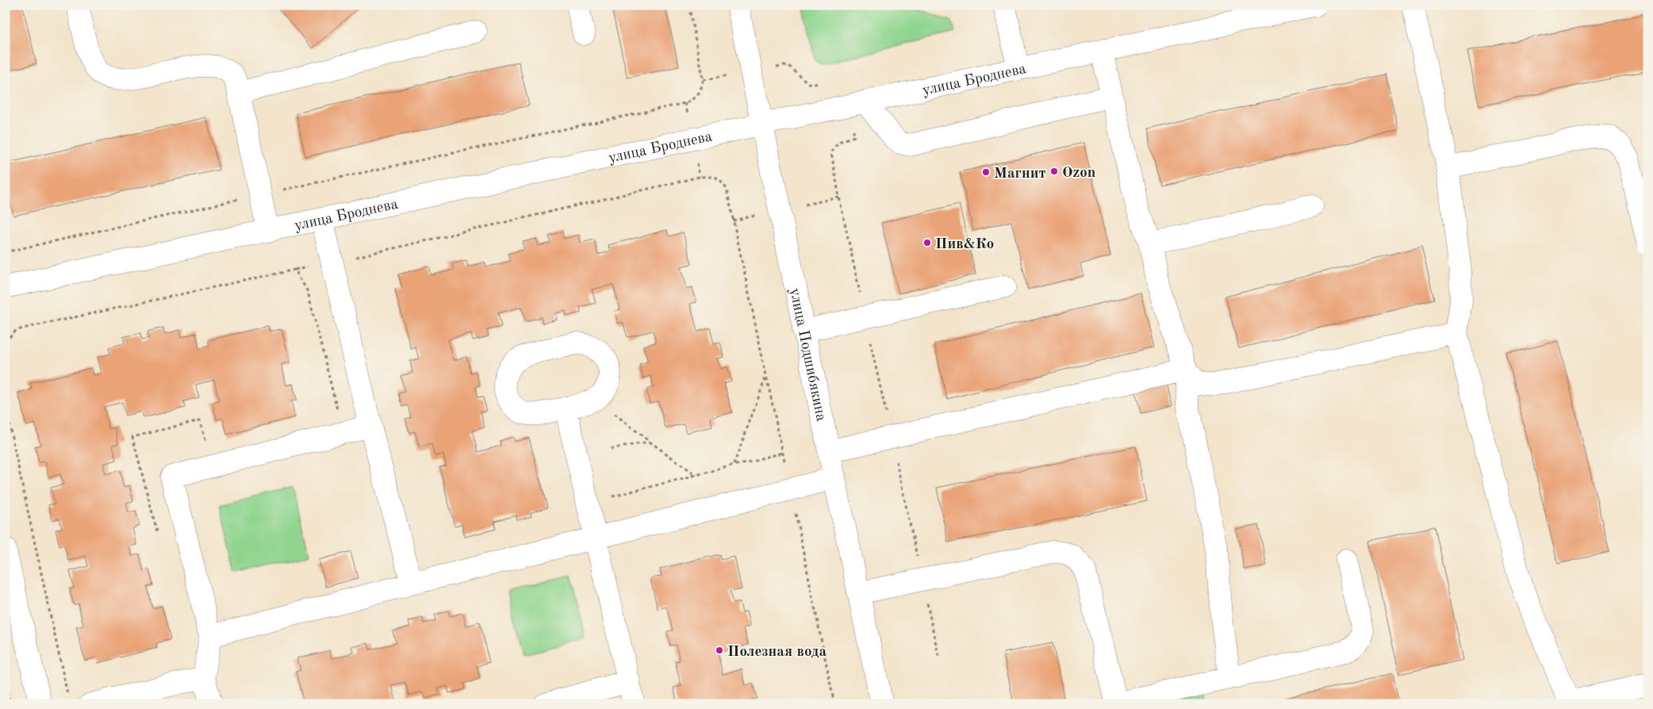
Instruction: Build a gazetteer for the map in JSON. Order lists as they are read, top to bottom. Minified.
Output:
{"streets":{"main road":["улица Броднева","улица Подшибякина"]},"crossings":[["улица Броднева","улица Подшибякина"]],"places":["Ozon","Магнит","Пив&Ко","Полезная вода"]}
